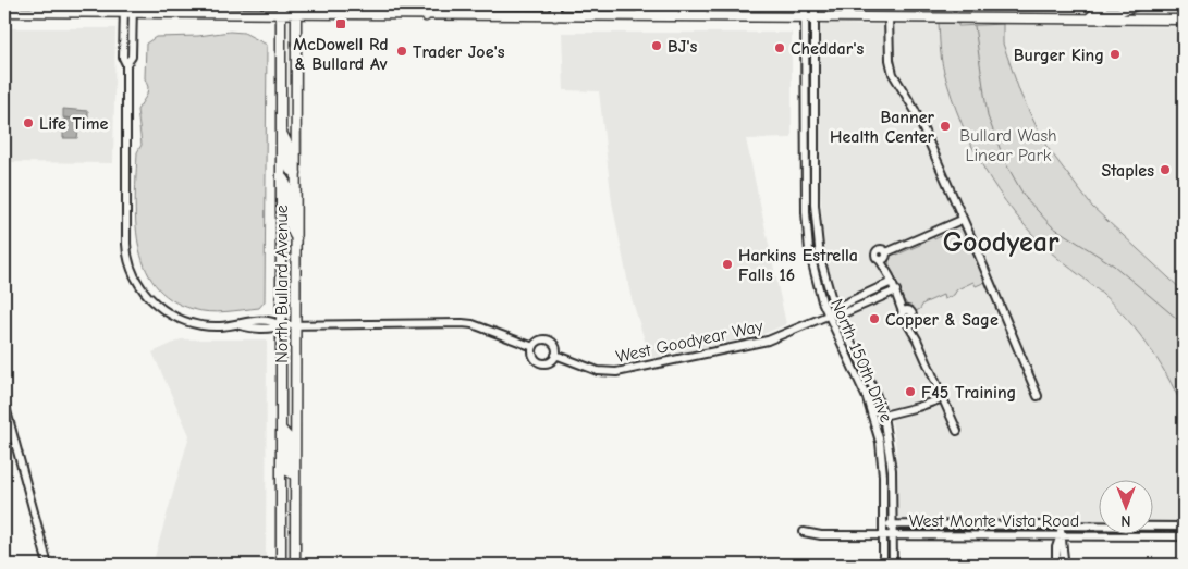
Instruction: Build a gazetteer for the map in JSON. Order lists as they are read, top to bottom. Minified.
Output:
{"streets":{"main road":["North Bullard Avenue"],"street":["West Goodyear Way","North 150th Drive","West Monte Vista Road"]},"crossings":[["West Goodyear Way","North 150th Drive"],["North 150th Drive","West Monte Vista Road"]],"districts":["Goodyear"],"parks":["Bullard Wash Linear Park"],"places":{"transit":["McDowell Rd & Bullard Av"],"other":["BJ's","Cheddar's","Trader Joe's","Burger King","Life Time","Banner Health Center","Staples","Harkins Estrella Falls 16","Copper & Sage","F45 Training"]},"north":"bottom"}
